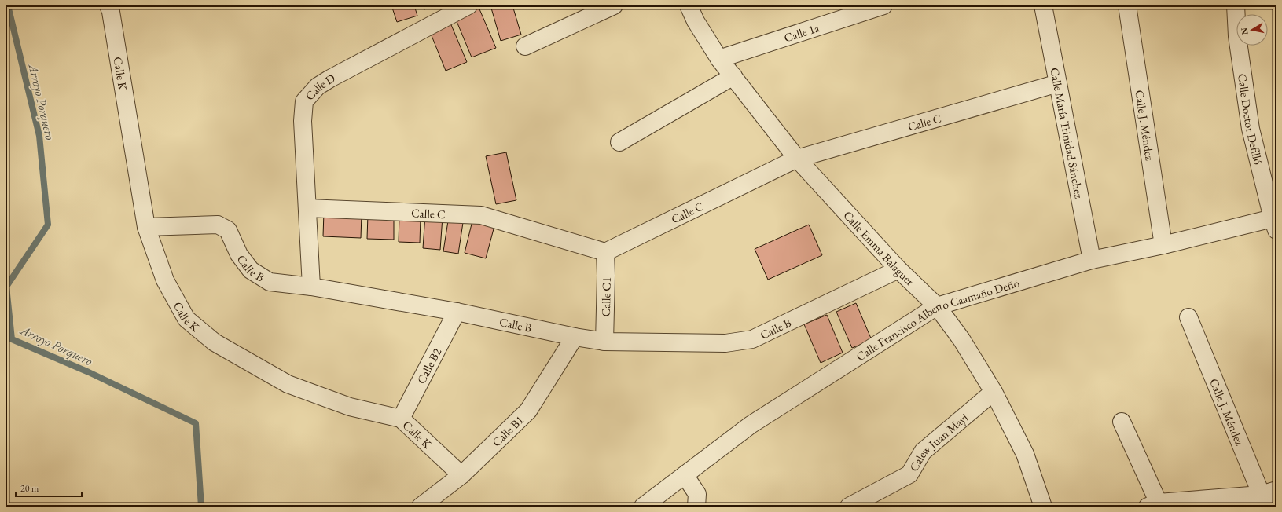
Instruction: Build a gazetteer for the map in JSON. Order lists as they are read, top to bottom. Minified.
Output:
{"streets":{"street":["Calle 1a","Calle K","Calle D","Calle Doctor Defilló","Calle C","Calle J. Méndez","Calle María Trinidad Sánchez","Calle Emma Balaguer","Calle B","Calle C1","Calle Francisco Alberto Caamaño Deñó","Calle B2","Calle B1","Calew Juan Mayi"]},"crossings":[["Calle 1a","Calle Emma Balaguer"],["Calle K","Calle B"],["Calle K","Calle B2"],["Calle K","Calle B1"],["Calle D","Calle C"],["Calle D","Calle B"],["Calle Doctor Defilló","Calle Francisco Alberto Caamaño Deñó"],["Calle C","Calle María Trinidad Sánchez"],["Calle C","Calle Emma Balaguer"],["Calle C","Calle C1"],["Calle J. Méndez","Calle Francisco Alberto Caamaño Deñó"],["Calle María Trinidad Sánchez","Calle Francisco Alberto Caamaño Deñó"],["Calle Emma Balaguer","Calle B"],["Calle Emma Balaguer","Calle Francisco Alberto Caamaño Deñó"],["Calle Emma Balaguer","Calew Juan Mayi"],["Calle B","Calle C1"],["Calle B","Calle B2"],["Calle B","Calle B1"]],"water":["Arroyo Porquero"],"scale_bar":"20 m","north":"left"}
